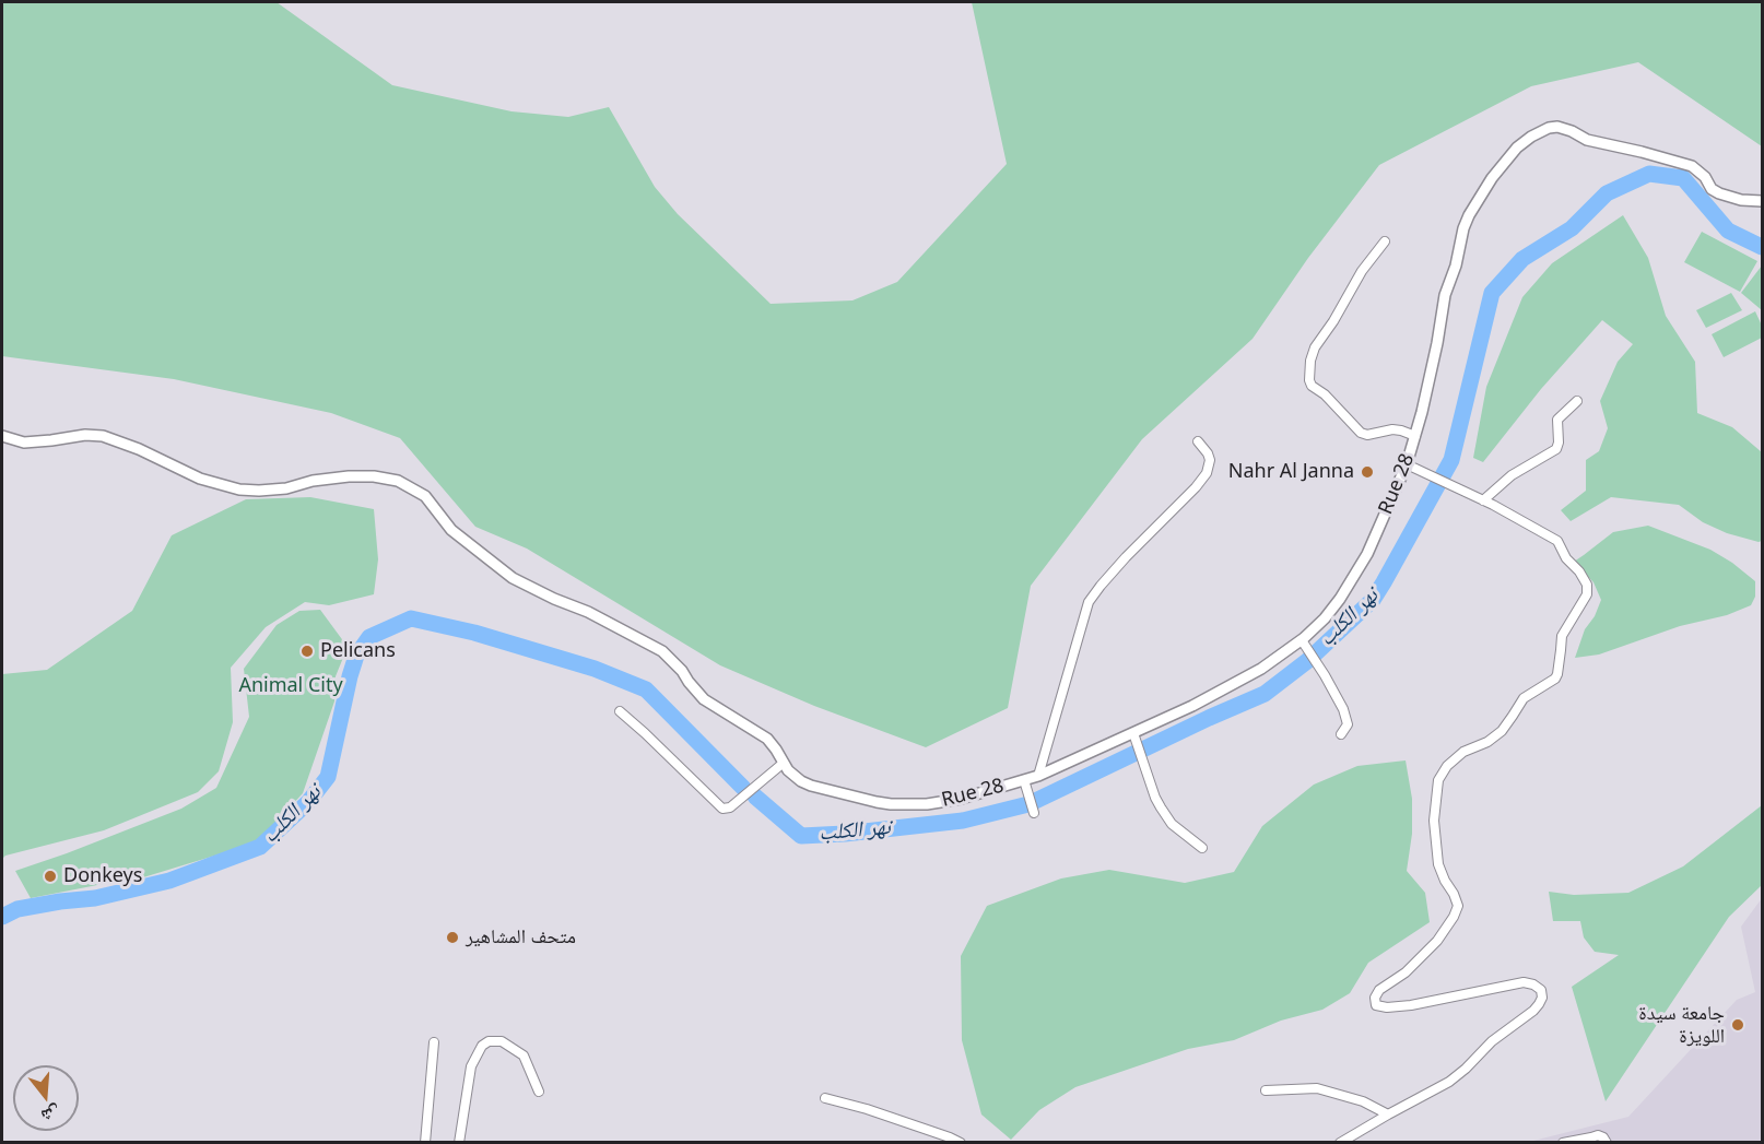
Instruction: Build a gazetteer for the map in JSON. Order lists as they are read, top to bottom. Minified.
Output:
{"streets":{"street":["Rue 28"]},"water":["نهر الكلب"],"parks":["Animal City"],"places":["Nahr Al Janna","Pelicans","Donkeys","متحف المشاهير","جامعة سيدة اللويزة"],"north":"bottom"}
